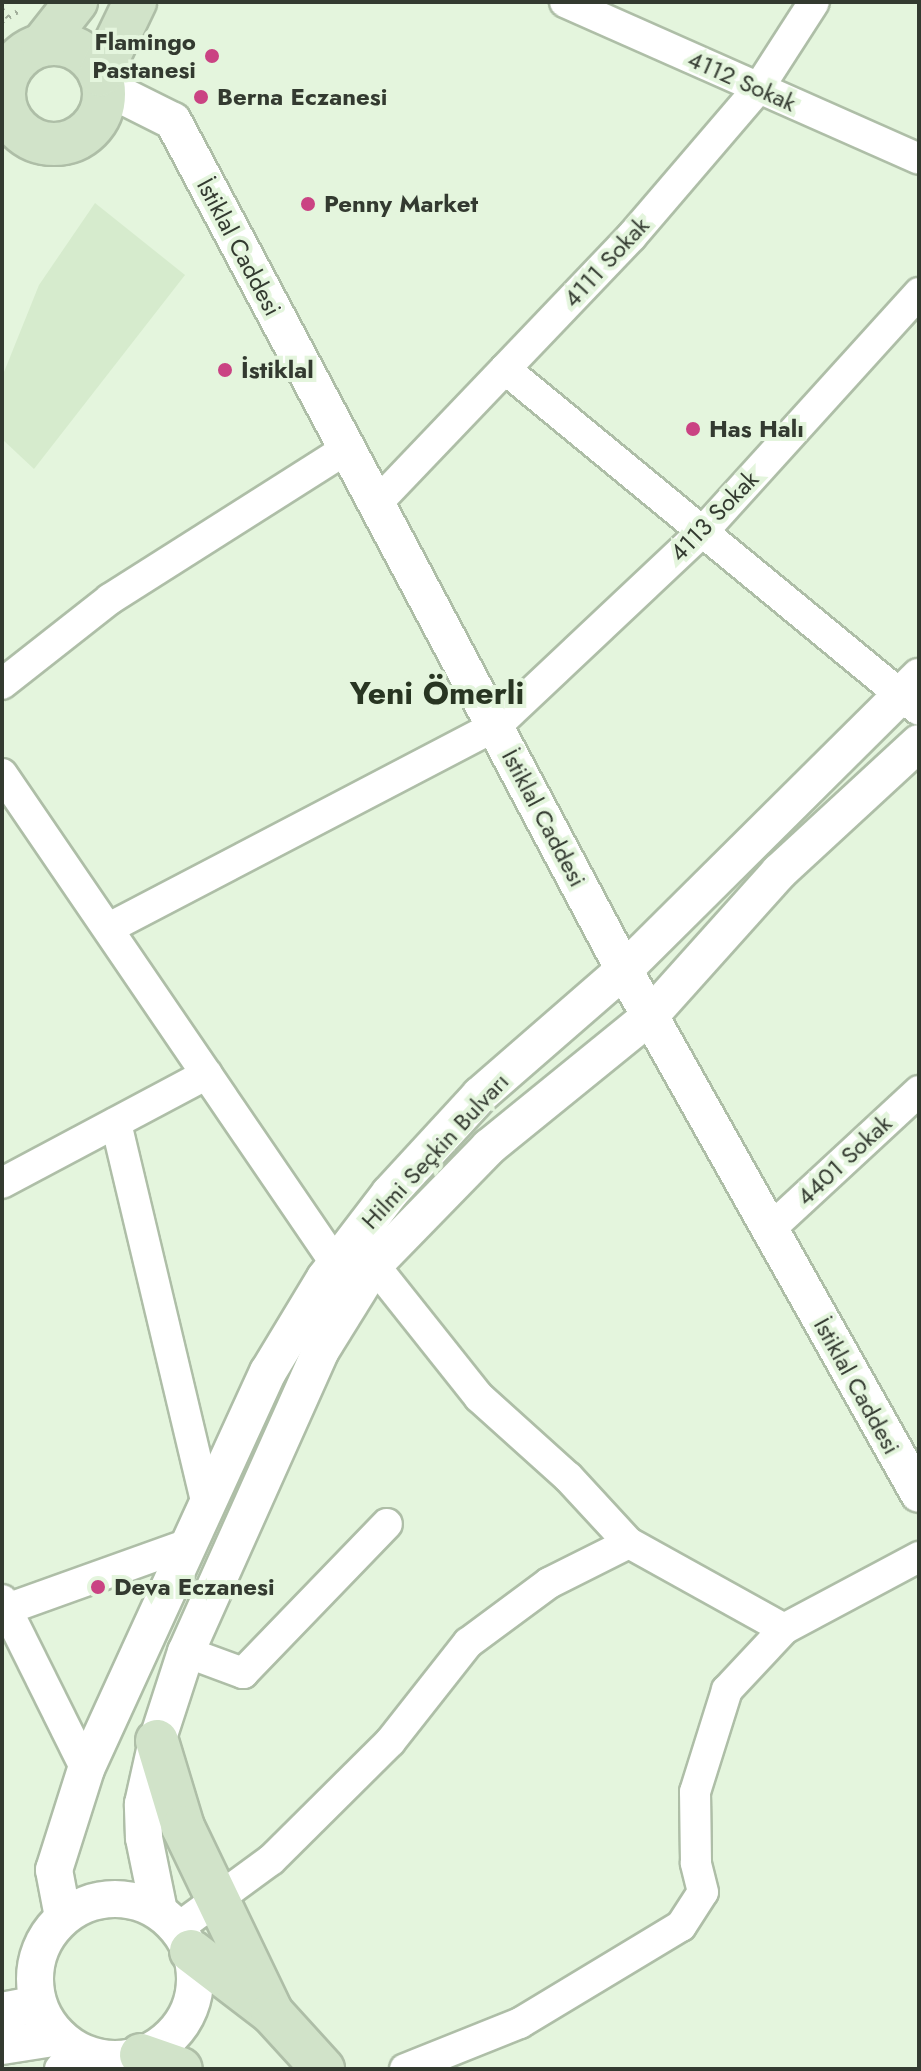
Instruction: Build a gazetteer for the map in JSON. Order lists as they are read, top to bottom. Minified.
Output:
{"streets":{"street":["4112 Sokak","İstiklal Caddesi","4111 Sokak","4113 Sokak","Hilmi Seçkin Bulvarı","4401 Sokak"]},"crossings":[["4112 Sokak","4111 Sokak"],["İstiklal Caddesi","4111 Sokak"],["İstiklal Caddesi","4113 Sokak"],["İstiklal Caddesi","Hilmi Seçkin Bulvarı"],["İstiklal Caddesi","4401 Sokak"]],"districts":["Yeni Ömerli"],"places":["Flamingo Pastanesi","Berna Eczanesi","Penny Market","İstiklal","Has Halı","Deva Eczanesi"]}
